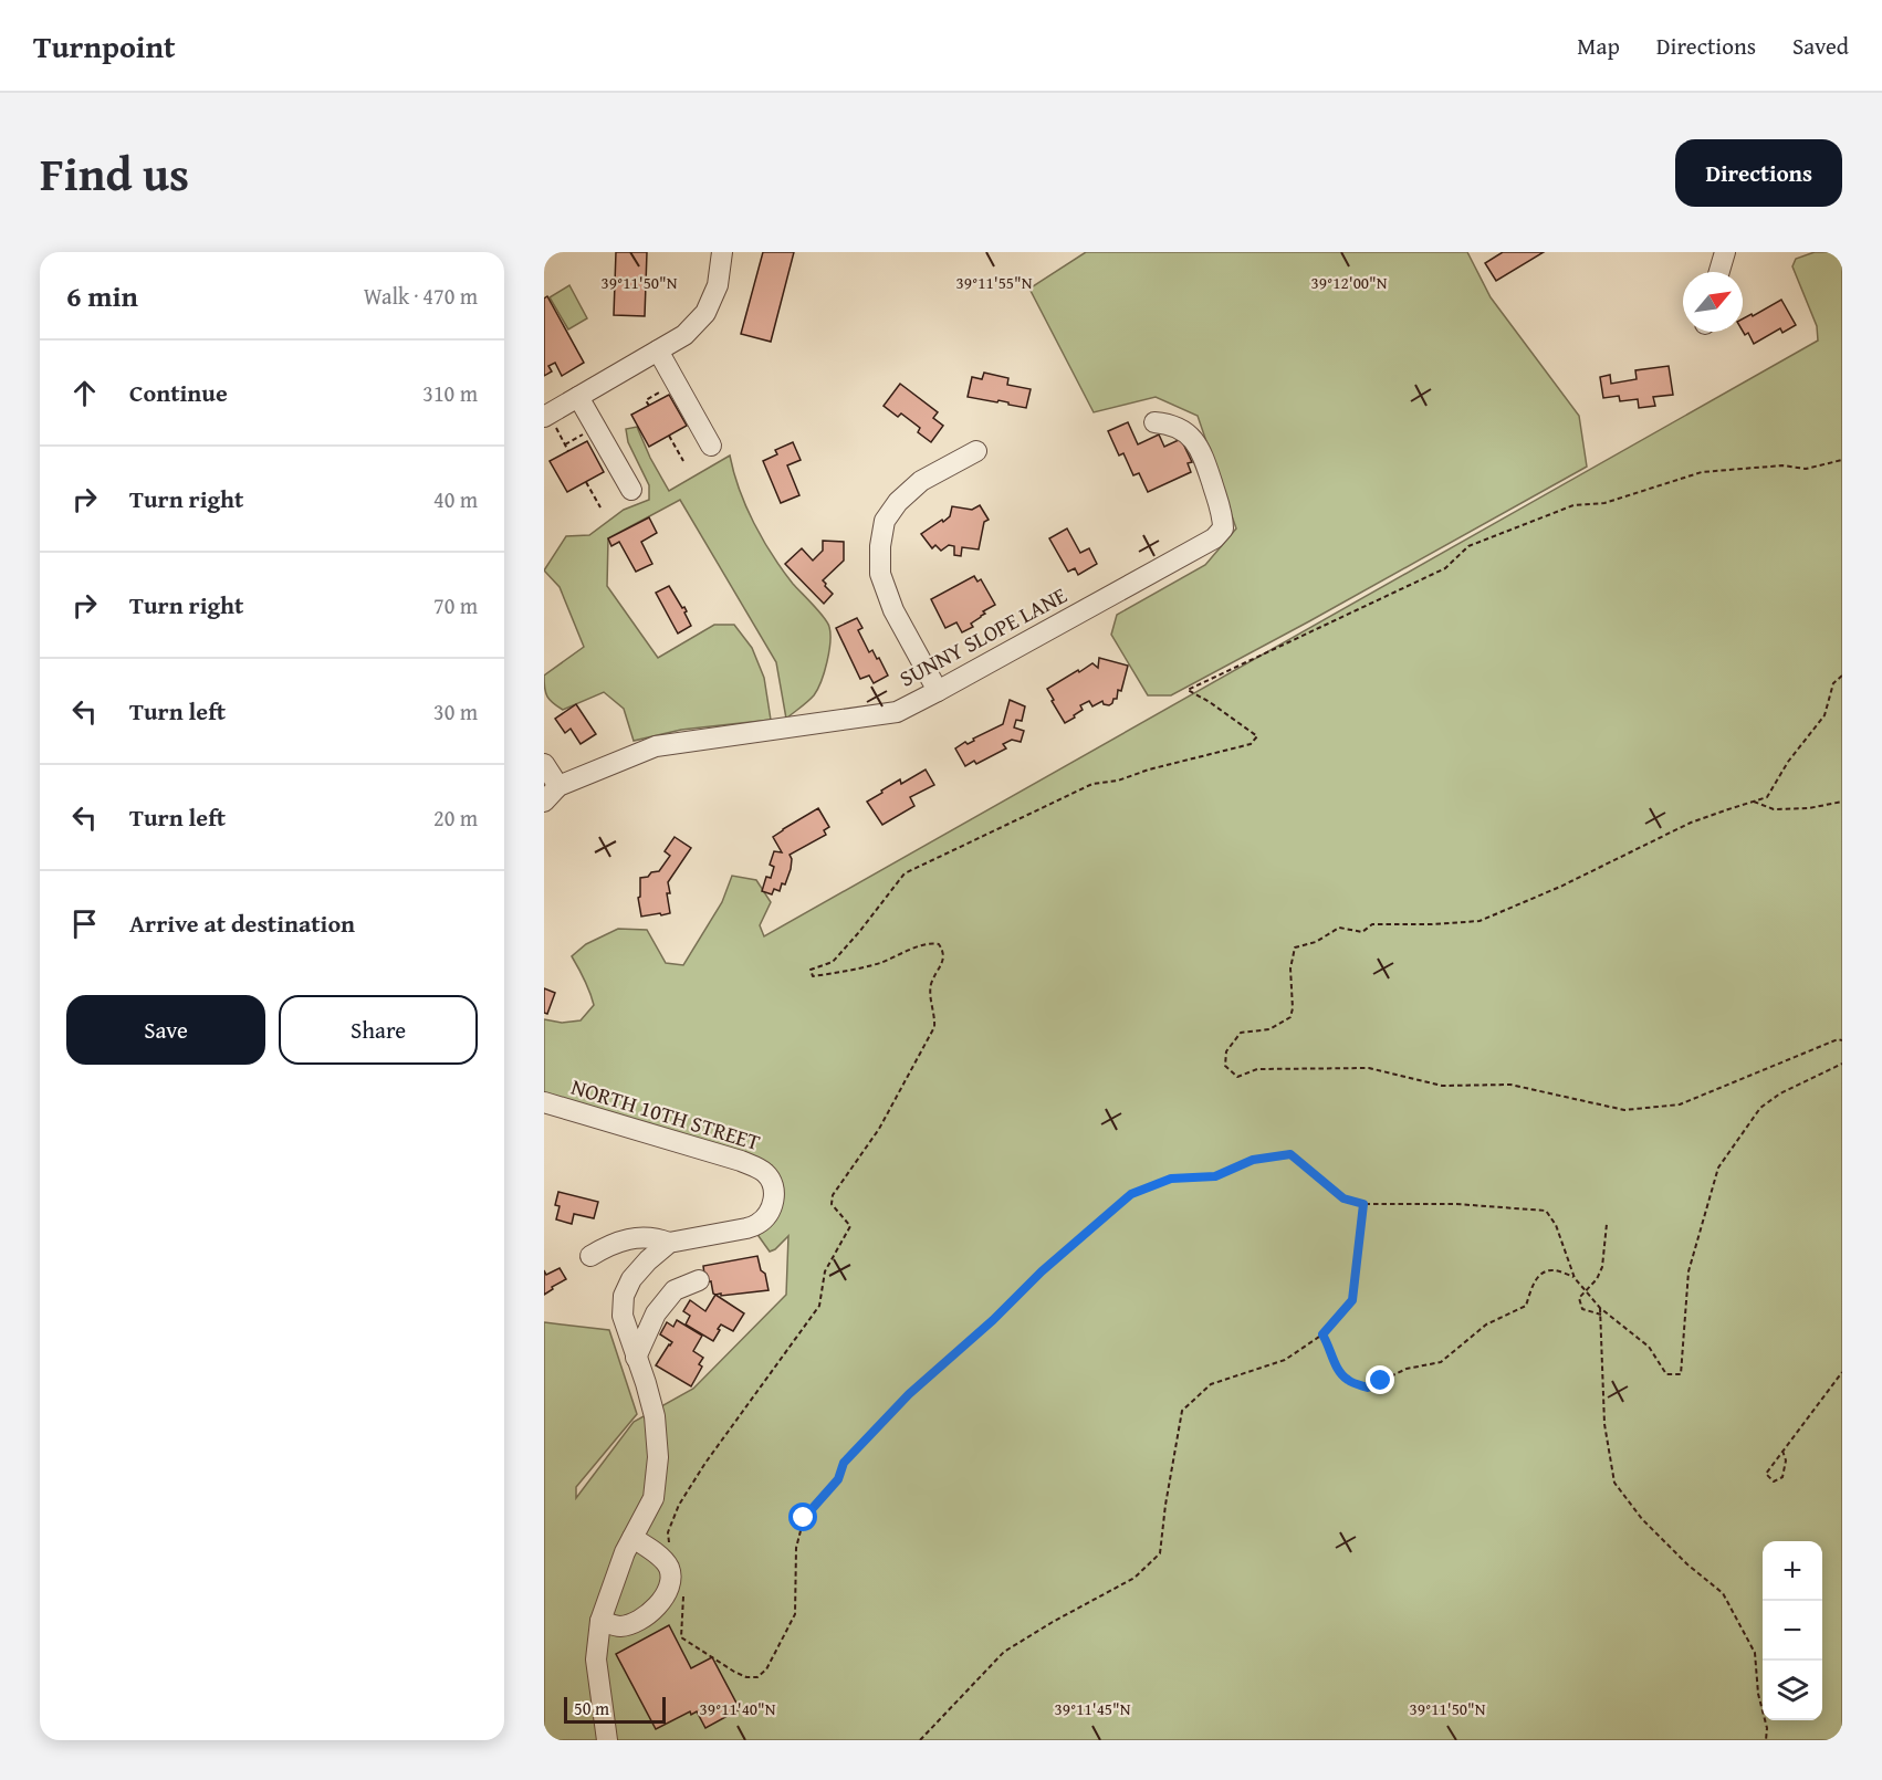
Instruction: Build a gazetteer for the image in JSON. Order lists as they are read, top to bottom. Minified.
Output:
{"streets":{"street":["SUNNY SLOPE LANE","NORTH 10TH STREET"]},"scale_bar":"50 m","north":"top right","page":{"header":"Turnpoint","nav":["Map","Directions","Saved"],"title":"Find us","buttons":["Directions",["Save","Share"]],"heading":["6 min","Walk · 470 m"],"list":[["Continue","310 m"],["Turn right","40 m"],["Turn right","70 m"],["Turn left","30 m"],["Turn left","20 m"],"Arrive at destination"],"map_buttons":["+","−"],"scale":"50 m"},"coordinates":["39°11'50\"N","39°11'55\"N","39°12'00\"N","39°11'40\"N","39°11'45\"N"]}
